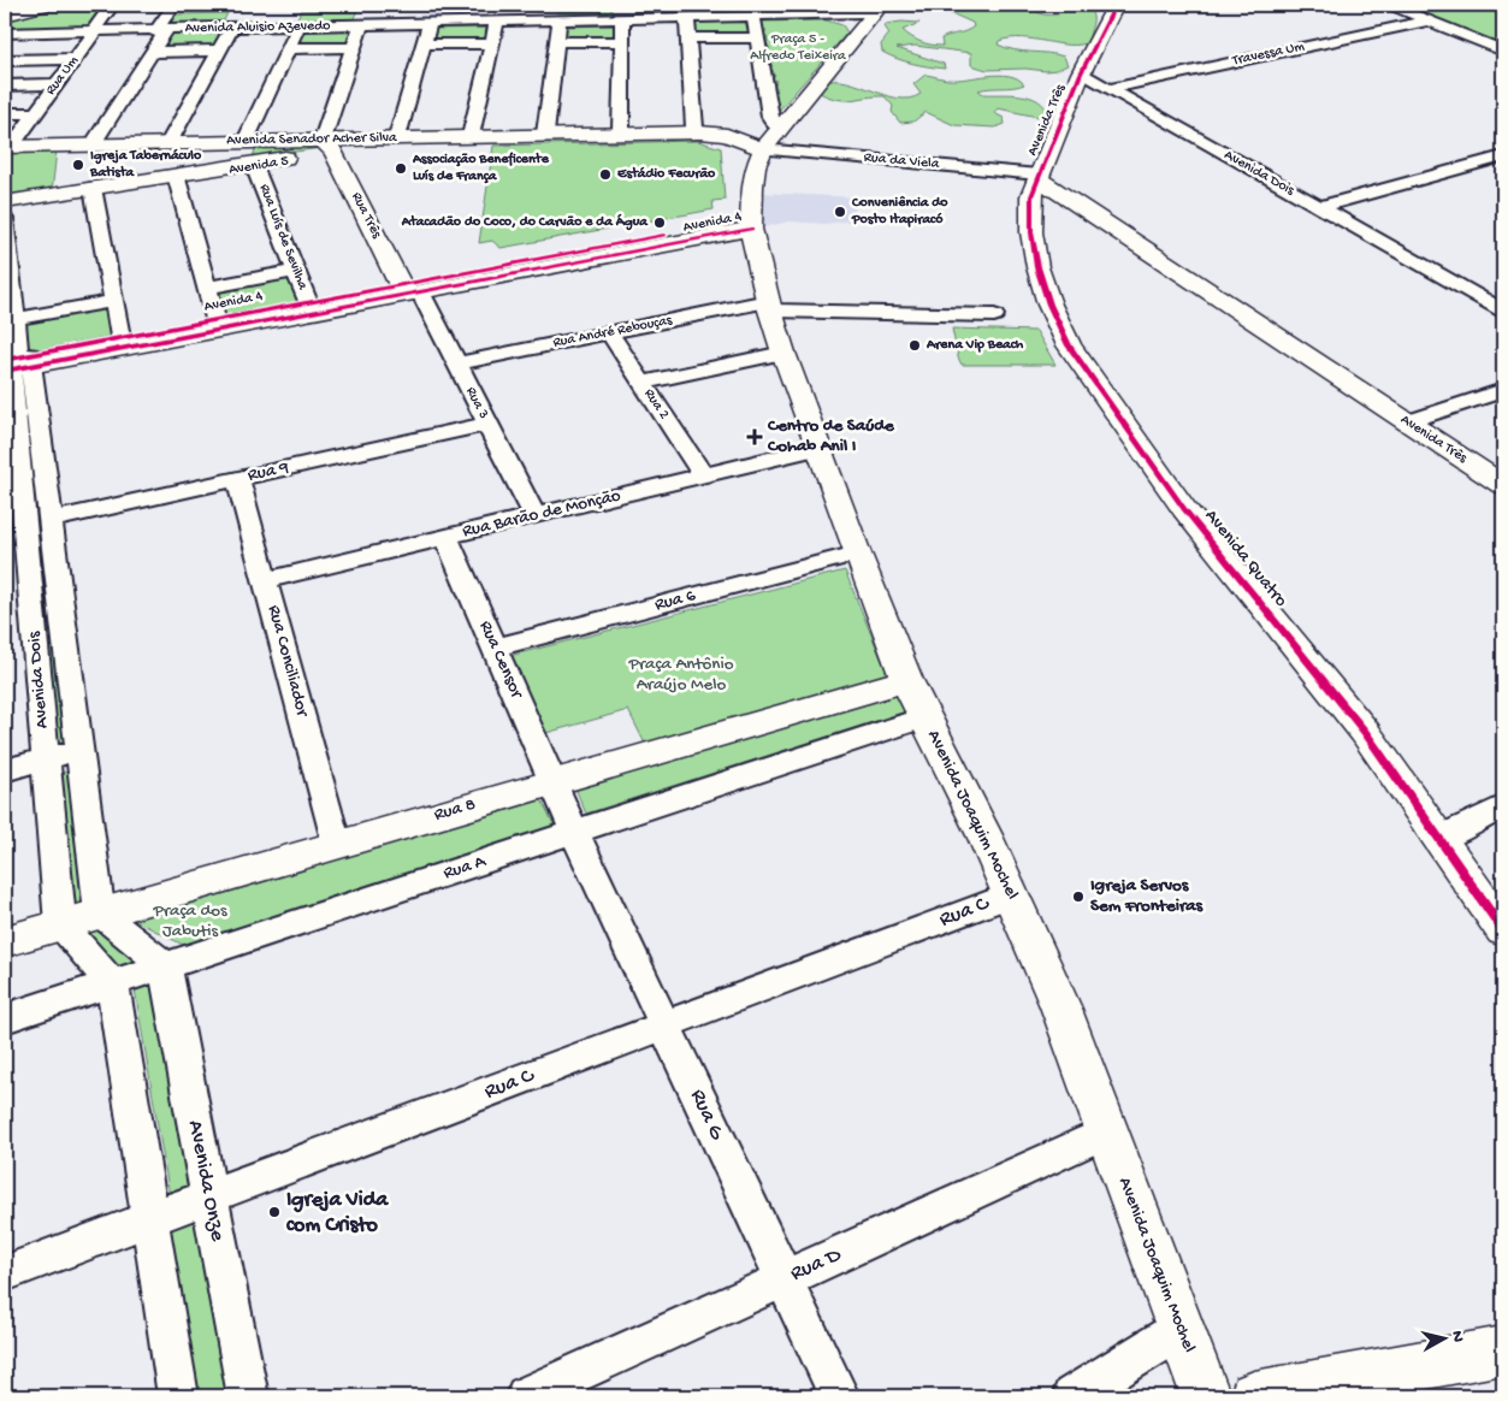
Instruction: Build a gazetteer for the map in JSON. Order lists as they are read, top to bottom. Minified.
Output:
{"streets":{"street":["Avenida Aluisio Azevedo","Travessa Um","Rua Um","Avenida Três","Avenida Senador Acher Silva","Rua da Viela","Avenida 5","Avenida Dois","Rua Três","Avenida 4","Rua Luís de Sevilha","Rua André Rebouças","Rua 3","Rua 2","Rua 9","Rua Barão de Monção","Avenida Quatro","Rua 6","Rua Censor","Rua Conciliador","Rua 8","Avenida Joaquim Mochel","Rua A","Rua C","Rua G","Avenida Onze","Rua D"]},"crossings":[["Avenida Aluisio Azevedo","Rua Um"],["Avenida Aluisio Azevedo","Avenida Joaquim Mochel"],["Travessa Um","Avenida Dois"],["Rua Um","Avenida Senador Acher Silva"],["Avenida Três","Rua da Viela"],["Avenida Três","Avenida Dois"],["Avenida Três","Avenida Quatro"],["Avenida Senador Acher Silva","Rua da Viela"],["Avenida Senador Acher Silva","Avenida 5"],["Avenida Senador Acher Silva","Rua Três"],["Avenida Senador Acher Silva","Avenida Joaquim Mochel"],["Rua da Viela","Avenida Quatro"],["Rua da Viela","Avenida Joaquim Mochel"],["Avenida 5","Rua Três"],["Avenida 5","Rua Luís de Sevilha"],["Avenida Dois","Avenida 4"],["Avenida Dois","Rua 9"],["Avenida Dois","Rua 8"],["Rua Três","Avenida 4"],["Rua Três","Rua 3"],["Avenida 4","Rua Luís de Sevilha"],["Avenida 4","Rua 3"],["Avenida 4","Avenida Joaquim Mochel"],["Rua André Rebouças","Rua 3"],["Rua André Rebouças","Rua 2"],["Rua André Rebouças","Avenida Joaquim Mochel"],["Rua 3","Rua 9"],["Rua 3","Rua Barão de Monção"],["Rua 2","Rua Barão de Monção"],["Rua 9","Rua Conciliador"],["Rua Barão de Monção","Rua Censor"],["Rua Barão de Monção","Rua Conciliador"],["Rua Barão de Monção","Avenida Joaquim Mochel"],["Rua 6","Rua Censor"],["Rua 6","Avenida Joaquim Mochel"],["Rua Censor","Rua 8"],["Rua Censor","Rua A"],["Rua Censor","Rua G"],["Rua Conciliador","Rua 8"],["Rua 8","Avenida Joaquim Mochel"],["Avenida Joaquim Mochel","Rua A"],["Avenida Joaquim Mochel","Rua C"],["Avenida Joaquim Mochel","Rua D"],["Rua A","Rua G"],["Rua A","Avenida Onze"],["Rua C","Rua G"],["Rua C","Avenida Onze"],["Rua G","Rua D"]],"parks":["Praça 5 - Alfredo Teixeira","Praça Antônio Araújo Melo","Praça dos Jabutis"],"places":{"other":["Igreja Tabernáculo Batista","Associação Beneficente Luís de França","Estádio Fecurão","Conveniência do Posto Itapiracó","Atacadão do Coco, do Carvão e da Água","Arena Vip Beach","Igreja Servos Sem Fronteiras","Igreja Vida com Cristo"],"health":["Centro de Saúde Cohab Anil I"]},"north":"right"}
